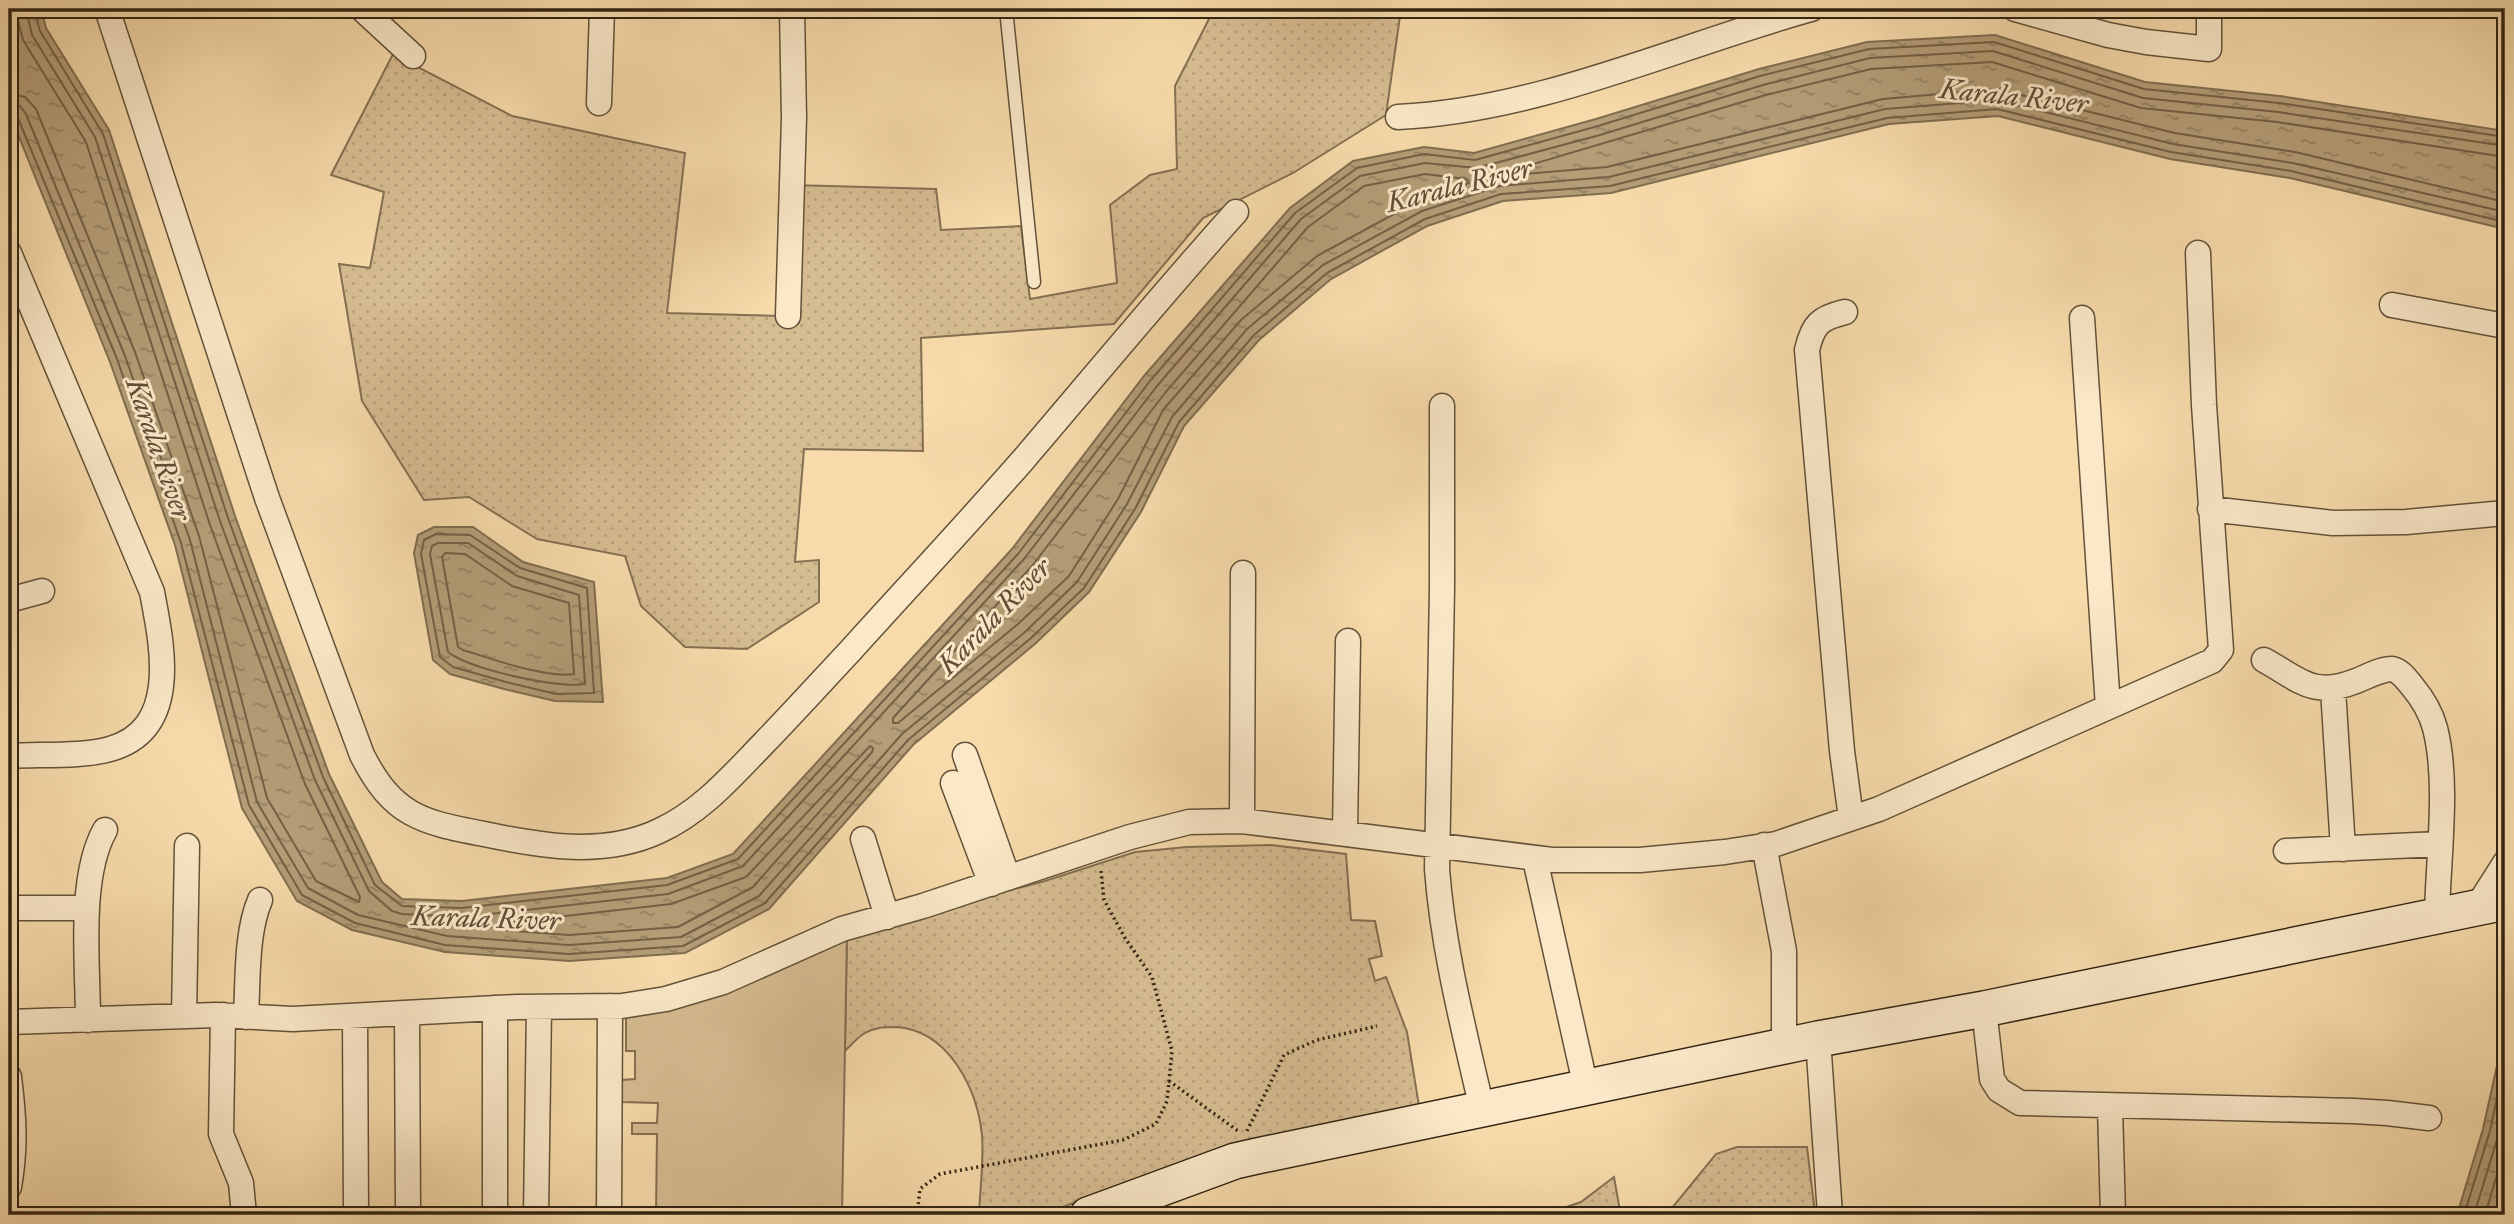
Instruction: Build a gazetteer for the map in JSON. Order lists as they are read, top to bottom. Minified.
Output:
{"water":["Karala River"]}
